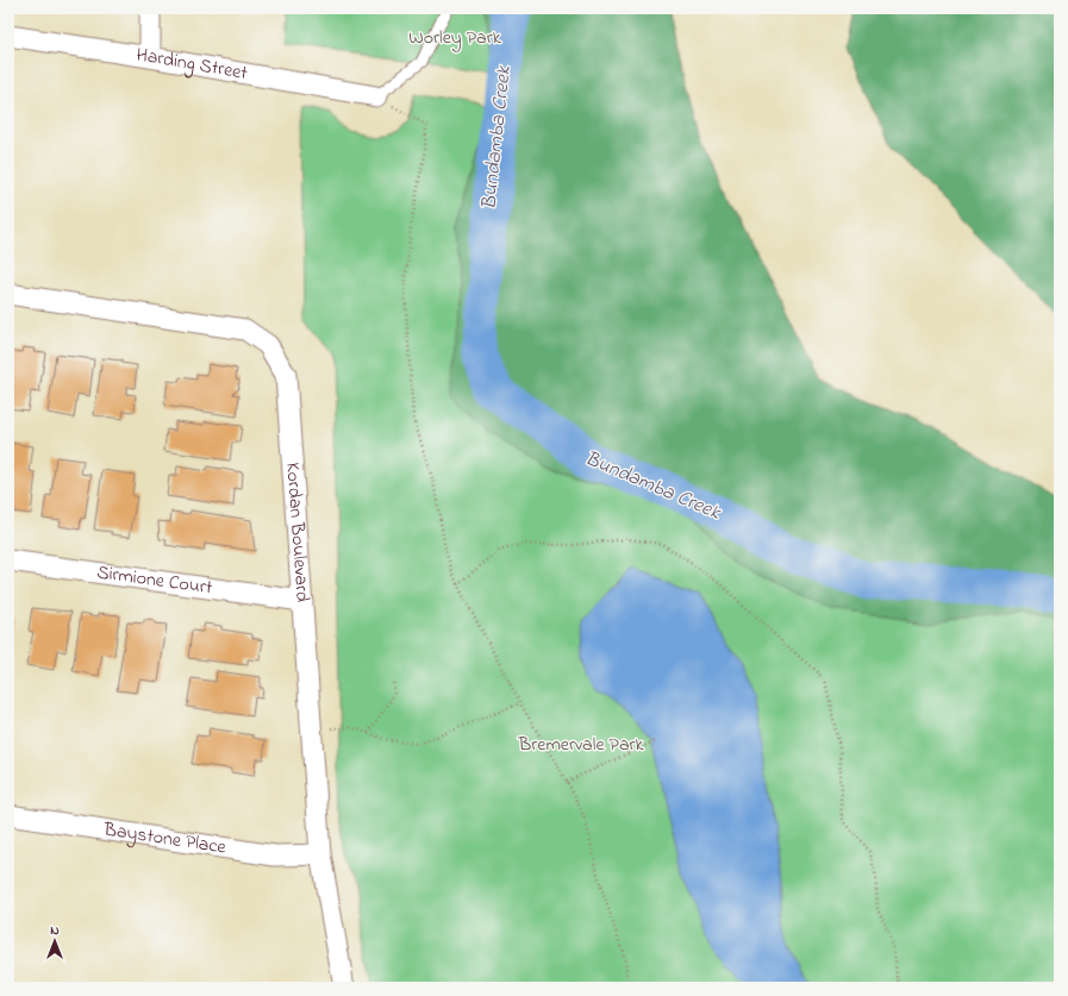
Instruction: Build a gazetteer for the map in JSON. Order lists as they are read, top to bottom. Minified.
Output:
{"streets":{"street":["Harding Street","Kordan Boulevard","Sirmione Court","Baystone Place"]},"crossings":[["Kordan Boulevard","Sirmione Court"],["Kordan Boulevard","Baystone Place"]],"water":["Bundamba Creek"],"parks":["Worley Park","Bremervale Park"],"north":"top"}
